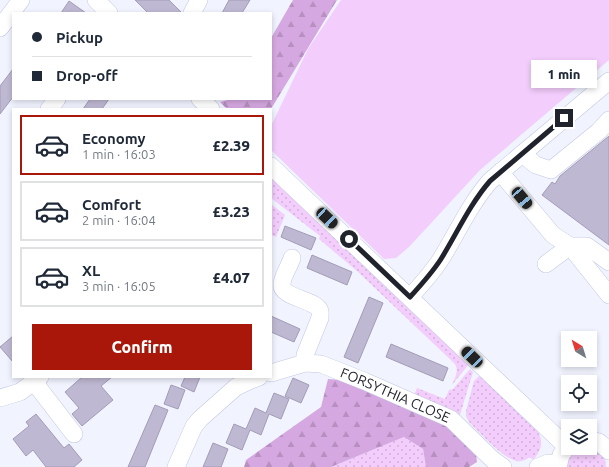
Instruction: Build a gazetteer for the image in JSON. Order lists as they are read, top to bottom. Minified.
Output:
{"streets":{"street":["FORSYTHIA CLOSE"]},"north":"top left","page":{"banner":["Pickup","Drop-off"],"bubble":"1 min","list":[{"name":"Economy","note":"1 min · 16:03","value":"£2.39"},{"name":"Comfort","note":"2 min · 16:04","value":"£3.23"},{"name":"XL","note":"3 min · 16:05","value":"£4.07"}],"buttons":"Confirm"}}
